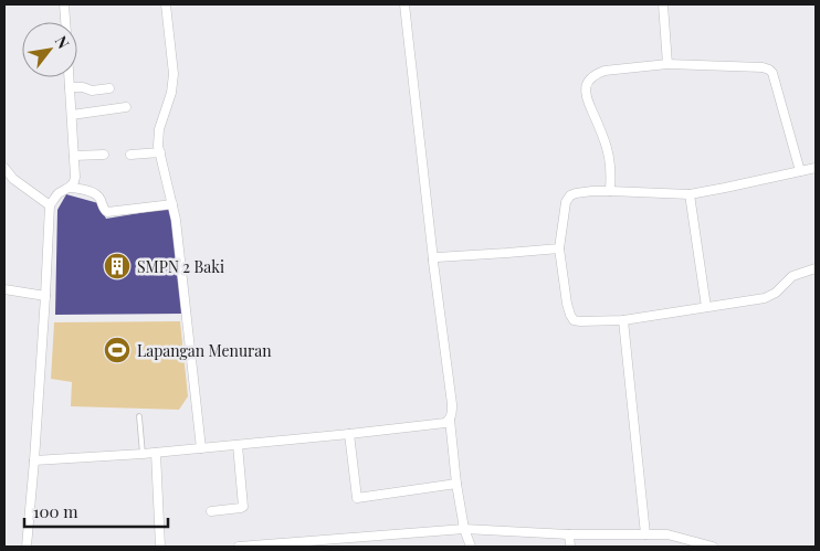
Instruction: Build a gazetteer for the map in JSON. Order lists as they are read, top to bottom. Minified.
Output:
{"places":{"building":["SMPN 2 Baki"],"sports":["Lapangan Menuran"]},"scale_bar":"100 m","north":"top right"}
